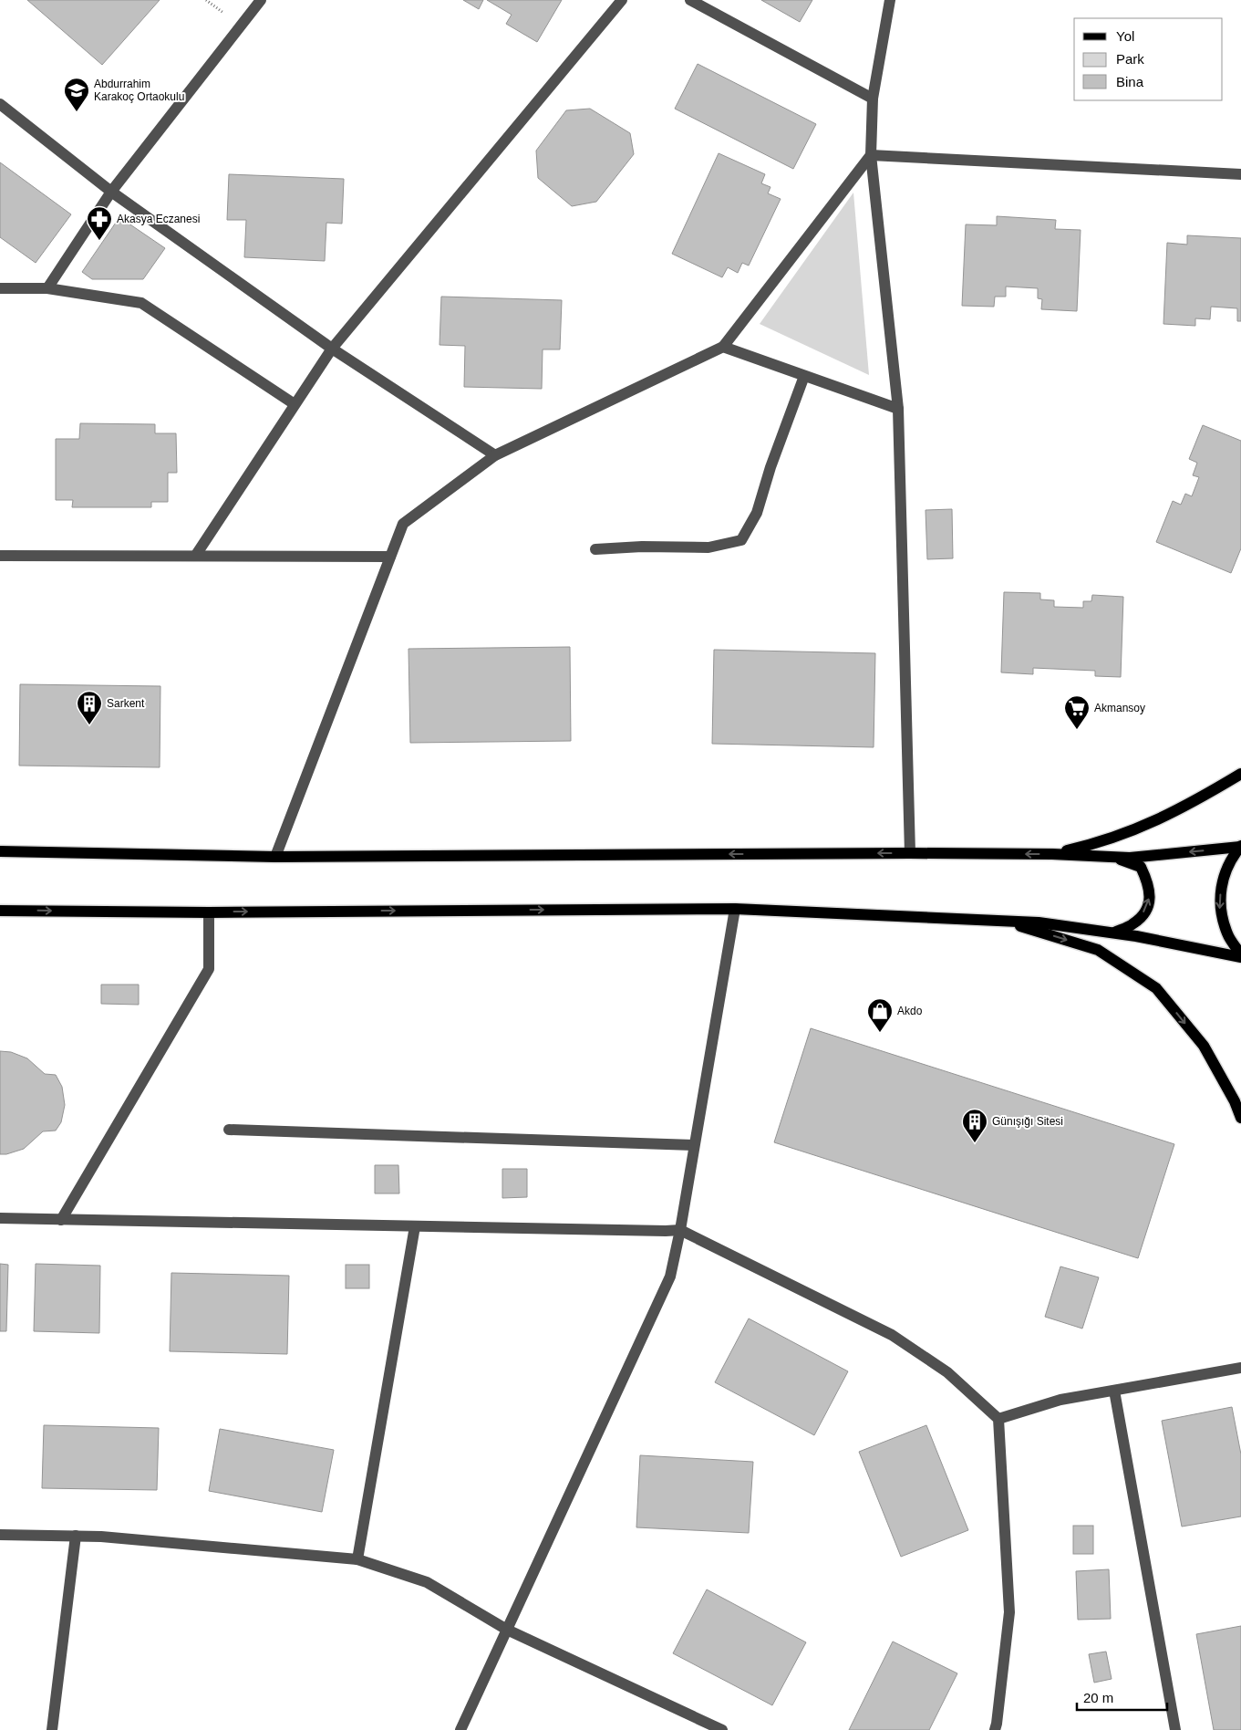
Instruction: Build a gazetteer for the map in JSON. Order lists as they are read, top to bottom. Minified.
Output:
{"places":{"school or university":["Abdurrahim Karakoç Ortaokulu"],"pharmacy":["Akasya Eczanesi"],"building":["Sarkent","Günışığı Sitesi"],"supermarket":["Akmansoy"],"shop":["Akdo"]},"legend":["Yol","Park","Bina"],"scale_bar":"20 m"}
